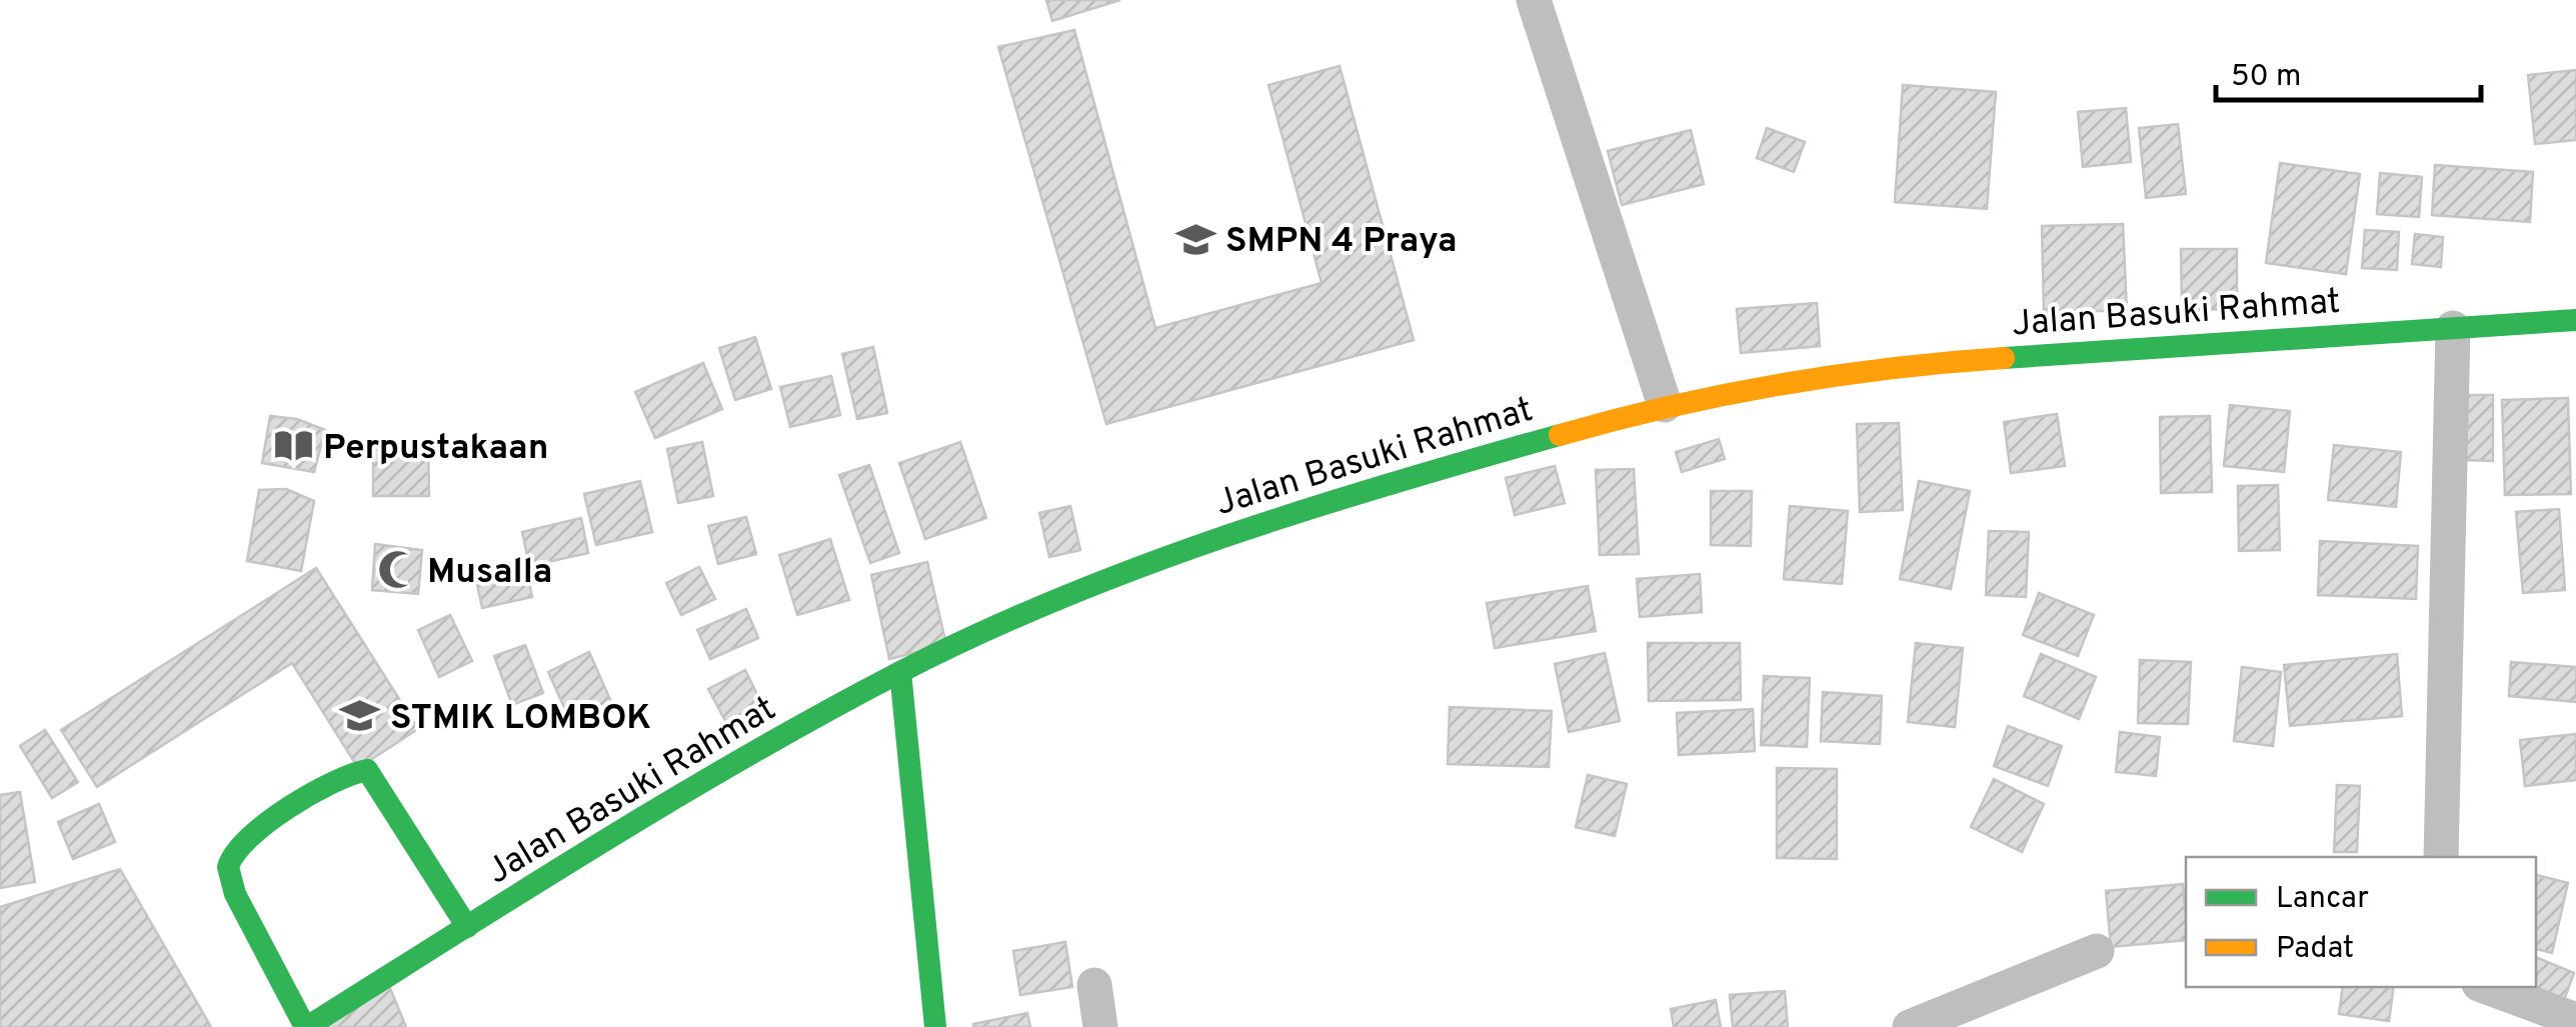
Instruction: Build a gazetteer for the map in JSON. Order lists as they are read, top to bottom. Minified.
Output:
{"streets":{"main road":["Jalan Basuki Rahmat"]},"places":{"school or university":["SMPN 4 Praya","STMIK LOMBOK"],"library":["Perpustakaan"],"mosque":["Musalla"]},"legend":["Lancar","Padat"],"scale_bar":"50 m"}
